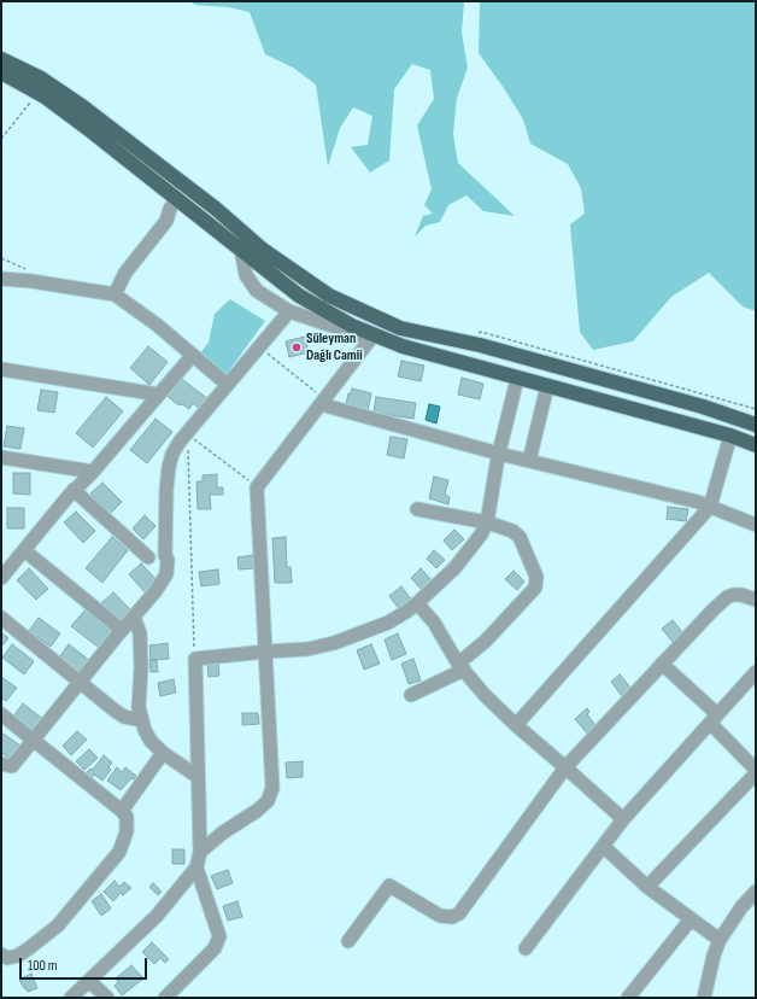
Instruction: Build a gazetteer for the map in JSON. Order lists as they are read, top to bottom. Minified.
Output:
{"places":["Süleyman Dağlı Camii"],"scale_bar":"100 m"}
